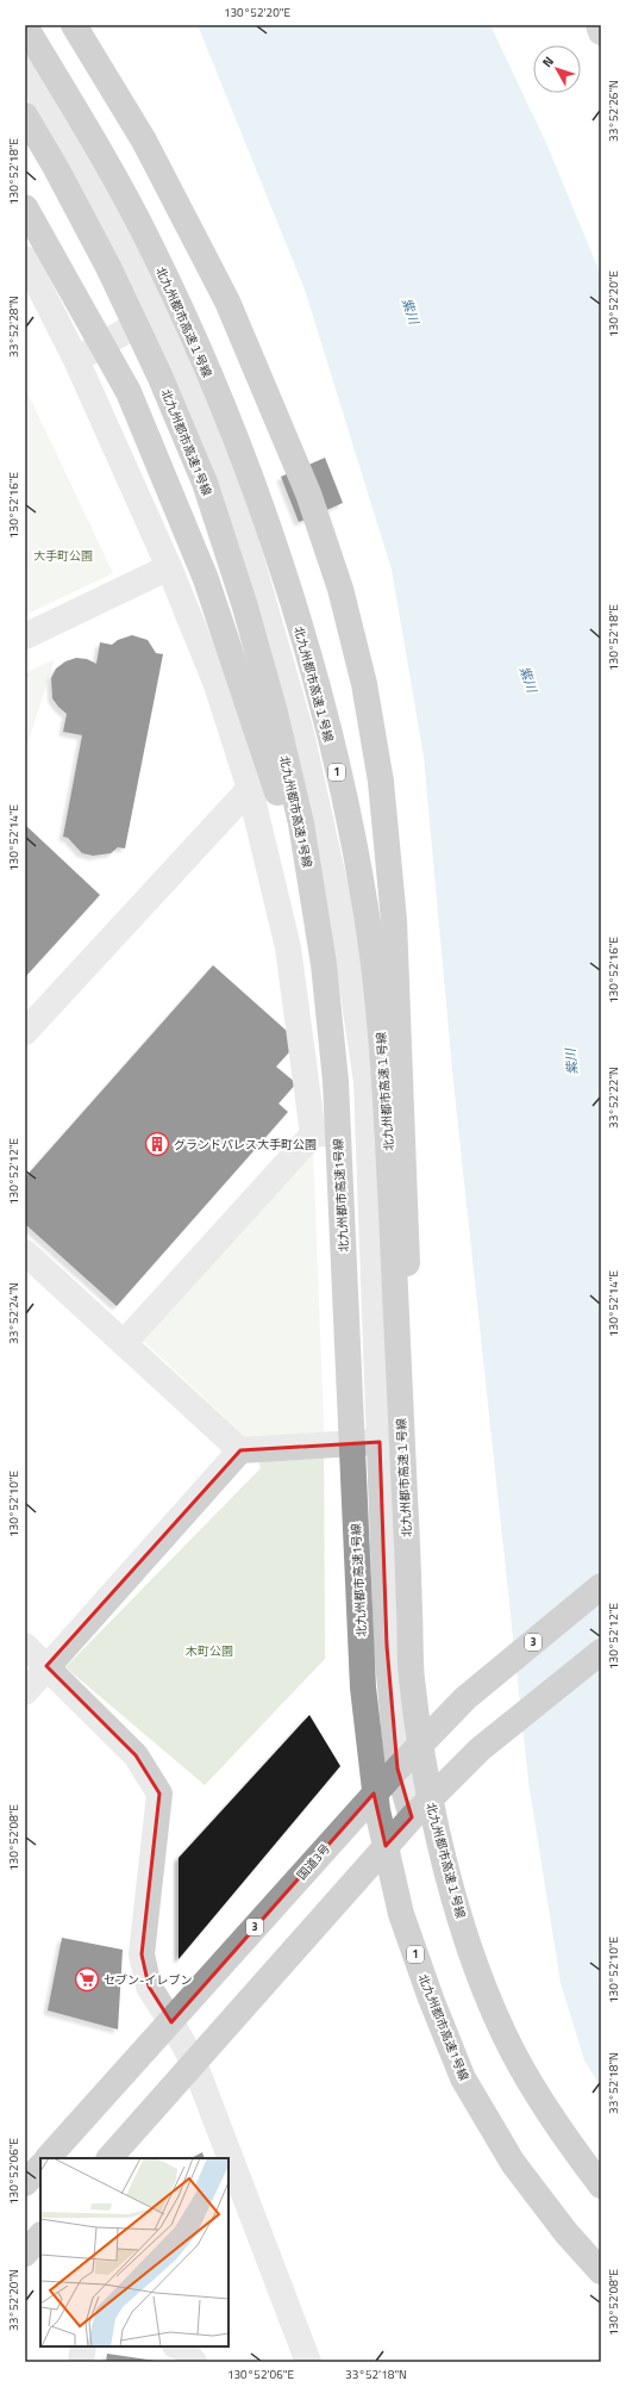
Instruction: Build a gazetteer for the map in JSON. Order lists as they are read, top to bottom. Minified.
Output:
{"streets":{"highway":["北九州都市高速１号線","北九州都市高速1号線","1","3","国道3号"]},"water":["紫川"],"parks":["大手町公園","木町公園"],"places":{"building":["グランドパレス大手町公園"],"supermarket":["セブン-イレブン"]},"north":"top left","coordinates":["130°52'20\"E","33°52'26\"N","130°52'18\"E","33°52'28\"N","130°52'16\"E","130°52'14\"E","33°52'22\"N","130°52'12\"E","33°52'24\"N","130°52'10\"E","130°52'08\"E","33°52'18\"N","130°52'06\"E","33°52'20\"N"]}
